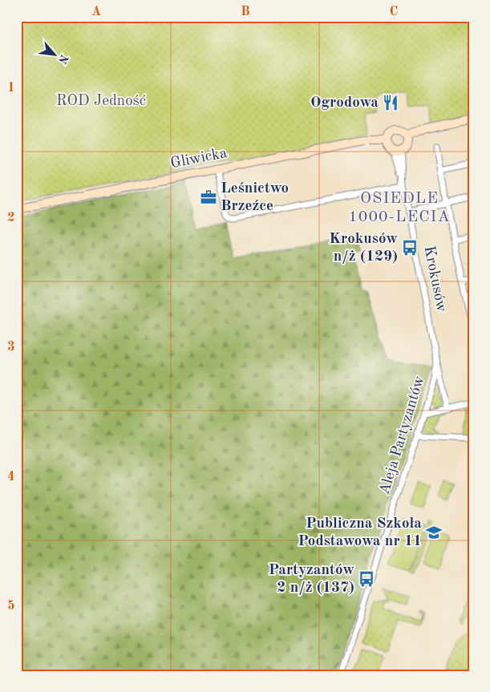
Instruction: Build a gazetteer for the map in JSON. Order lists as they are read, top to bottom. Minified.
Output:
{"streets":{"main road":["Gliwicka"],"street":["Krokusów","Aleja Partyzantów"]},"crossings":[["Gliwicka","Krokusów"],["Krokusów","Aleja Partyzantów"]],"districts":["OSIEDLE 1000-LECIA"],"parks":["ROD Jedność"],"places":{"restaurant":["Ogrodowa"],"office":["Leśnictwo Brzeźce"],"bus stop":["Krokusów n/ż (129)","Partyzantów 2 n/ż (137)"],"school or university":["Publiczna Szkoła Podstawowa nr 11"]},"north":"bottom right","grid":{"columns":["A","B","C"],"rows":["1","2","3","4","5"]}}
